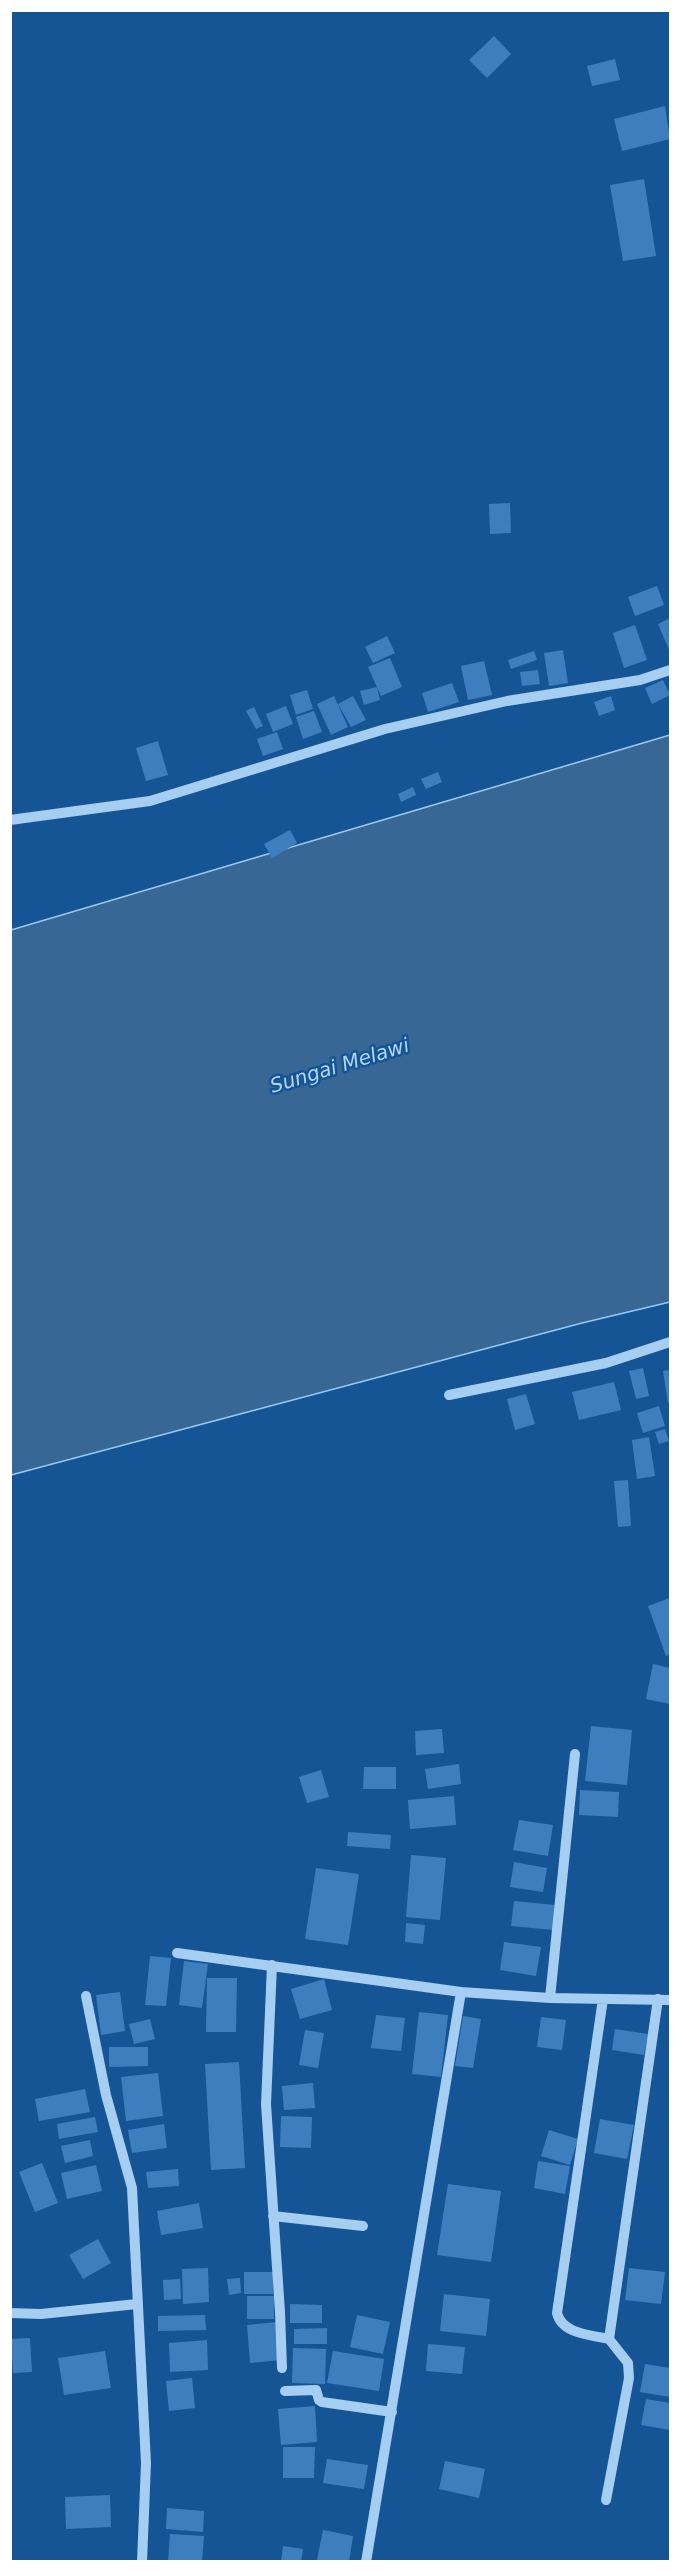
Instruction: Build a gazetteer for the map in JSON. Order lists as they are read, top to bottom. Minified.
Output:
{"water":["Sungai Melawi"]}
